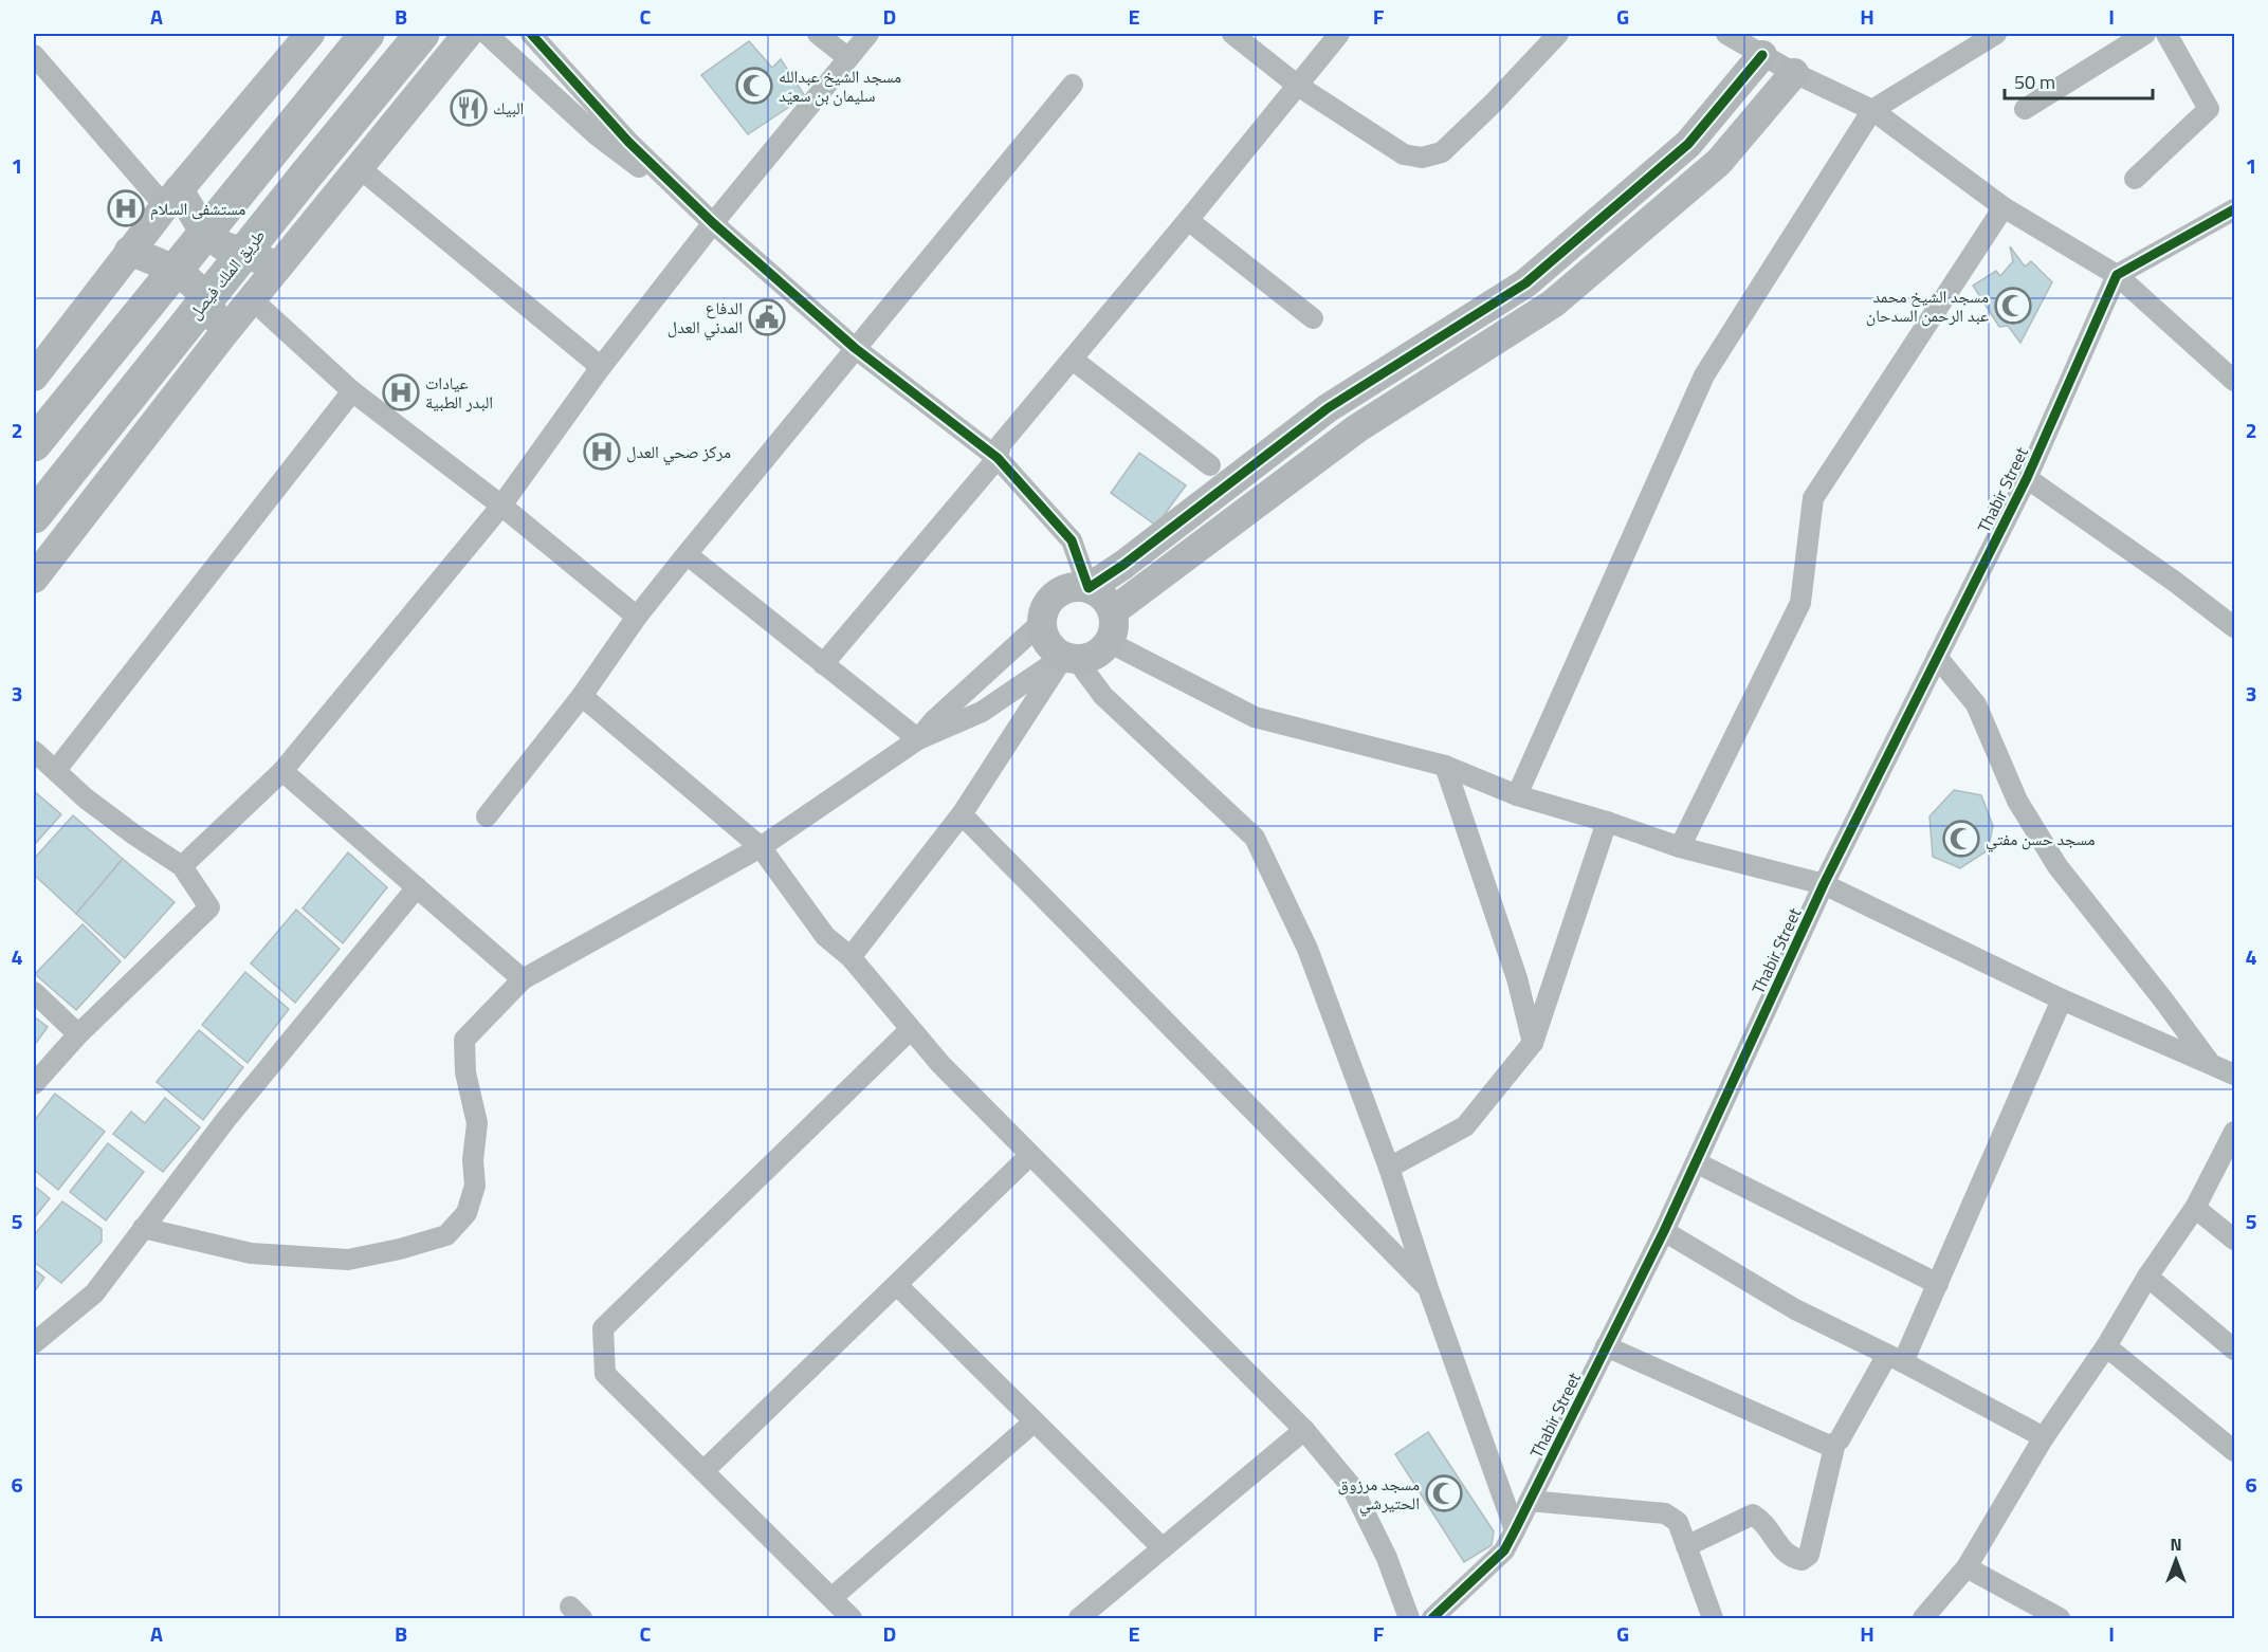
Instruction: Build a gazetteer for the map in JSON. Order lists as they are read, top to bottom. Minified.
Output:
{"streets":{"highway":["طريق الملك فيصل"],"street":["Thabir Street"]},"places":{"mosque":["مسجد الشيخ عبدالله سليمان بن سعيّد","مسجد الشيخ محمد عبد الرحمن السدحان","مسجد حسن مفتي","مسجد مرزوق الحتيرشي"],"restaurant":["البيك"],"hospital":["مستشفى السلام","عيادات البدر الطبية","مركز صحي العدل"],"public building":["الدفاع المدني العدل"]},"scale_bar":"50 m","north":"top","grid":{"columns":["A","B","C","D","E","F","G","H","I"],"rows":["1","2","3","4","5","6"]}}
